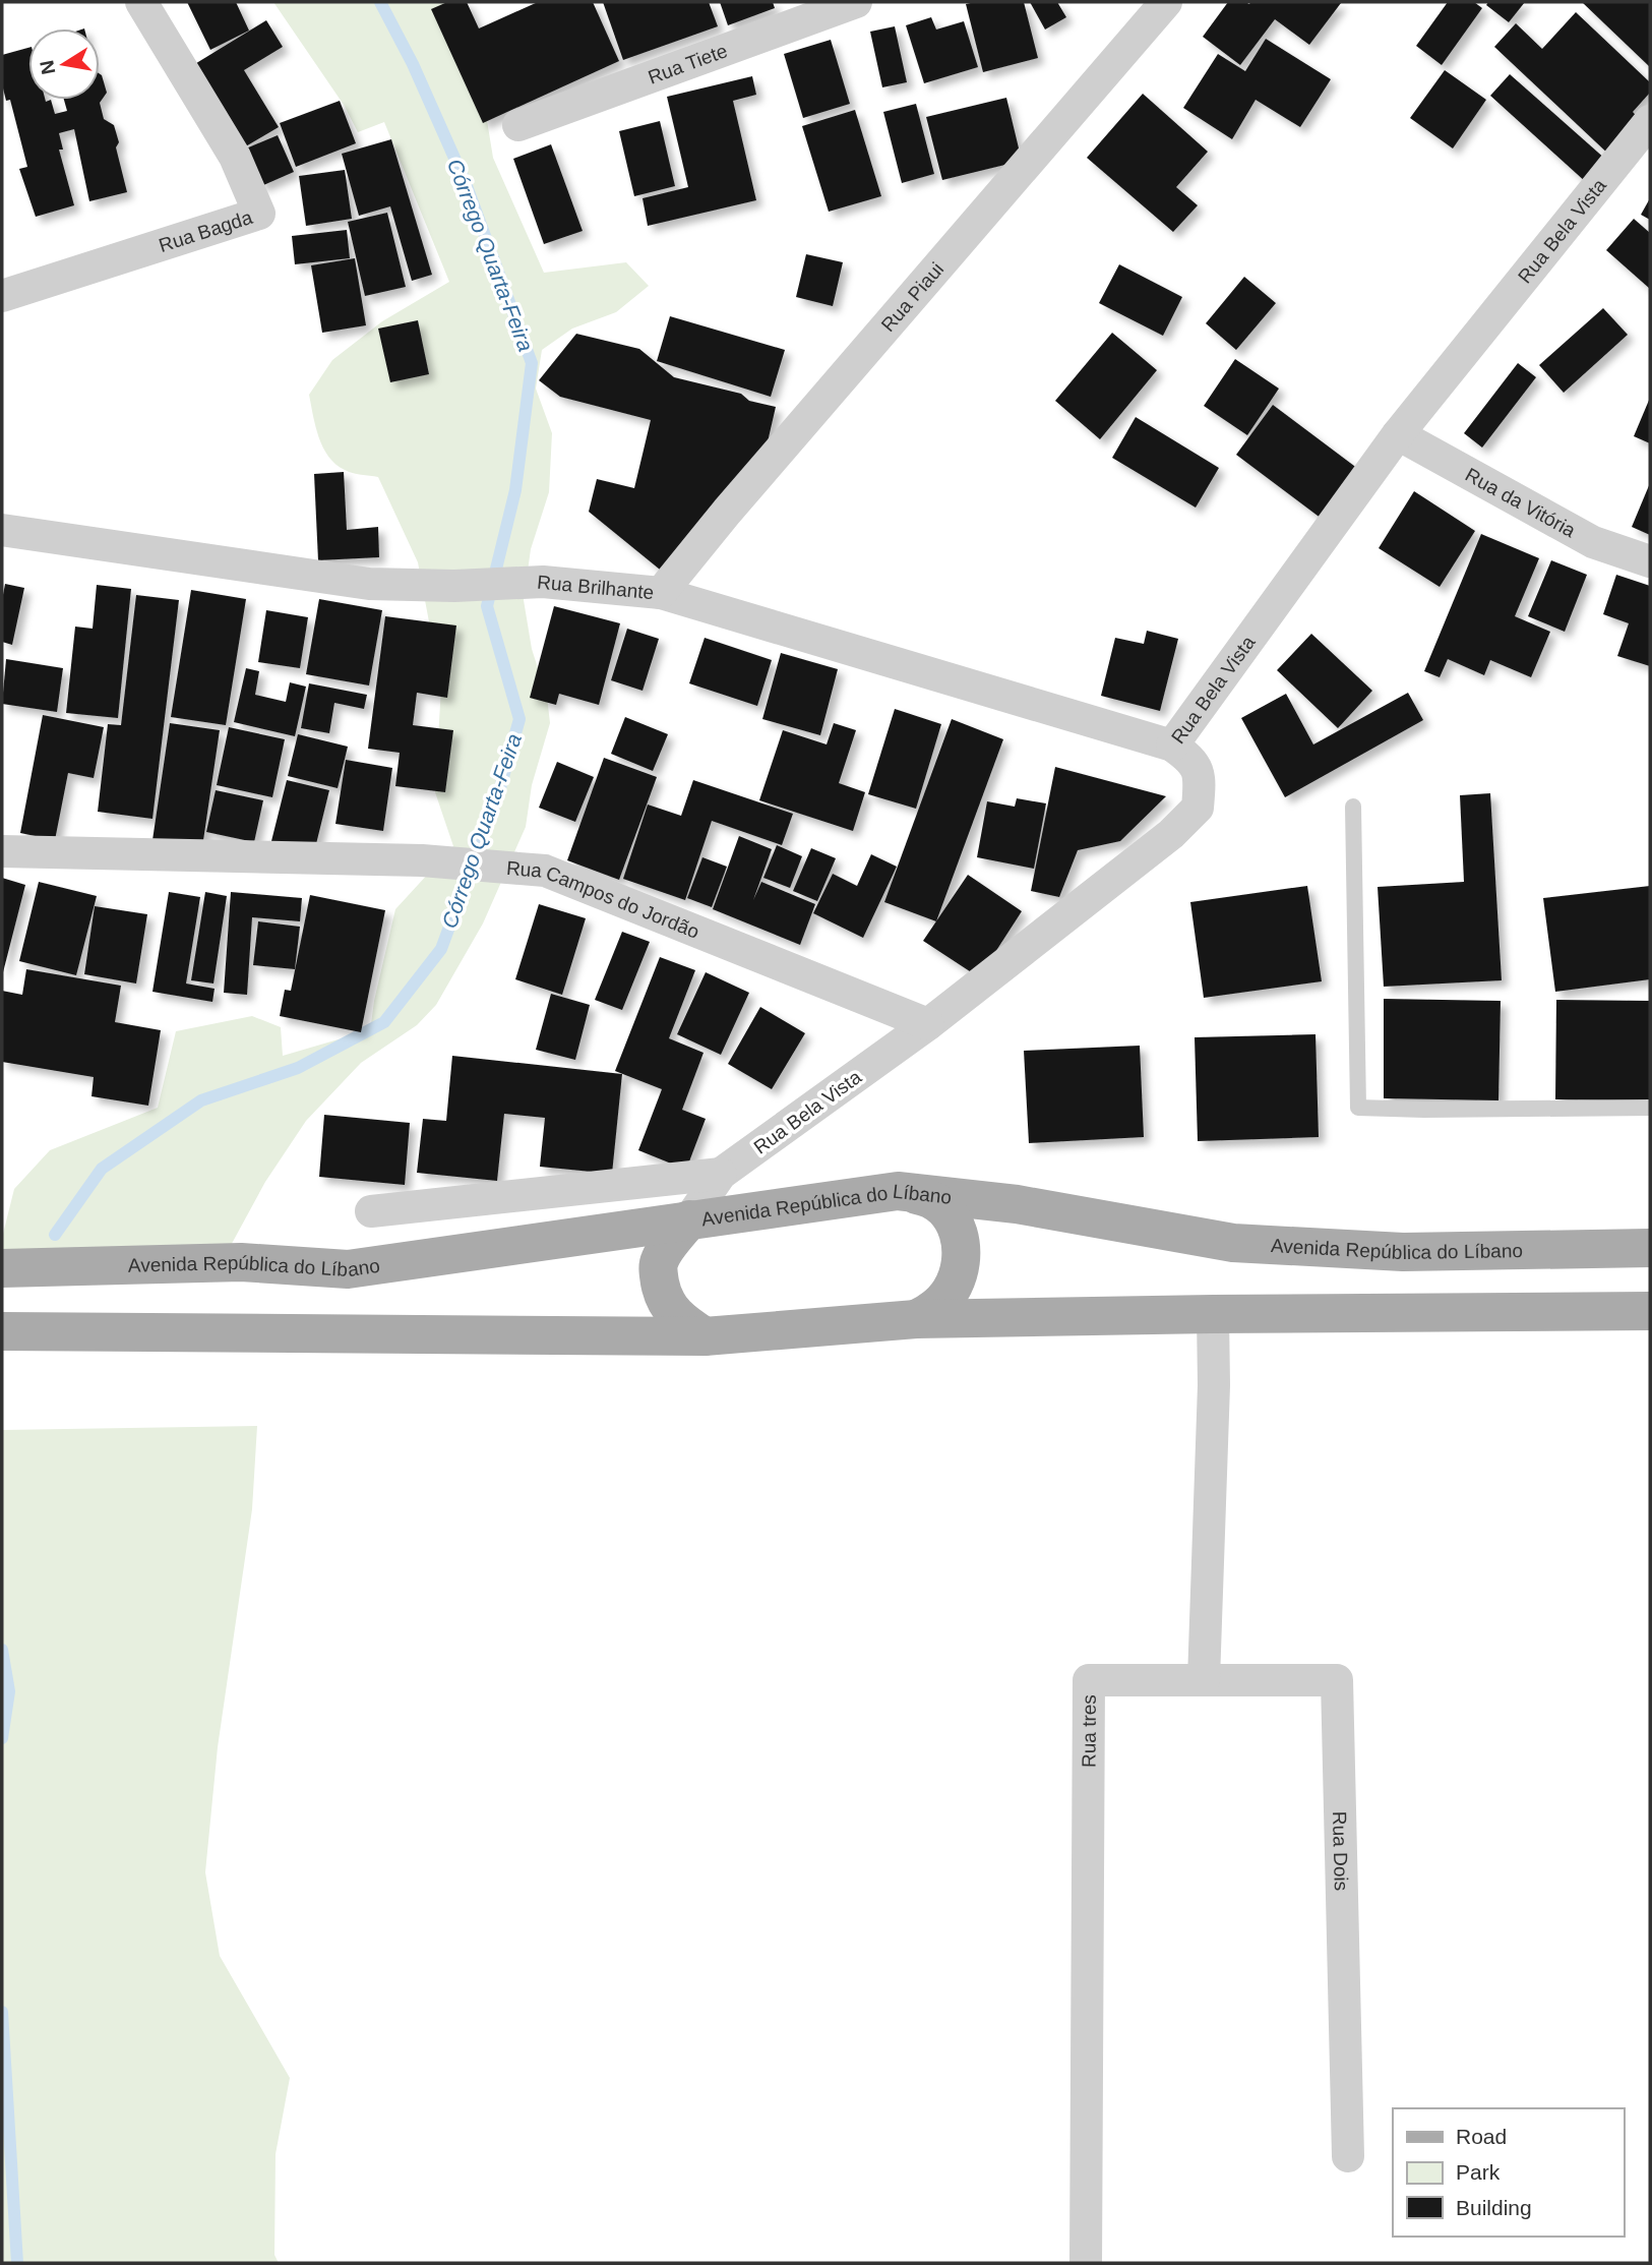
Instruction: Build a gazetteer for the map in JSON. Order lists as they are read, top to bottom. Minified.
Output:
{"streets":{"main road":["Avenida República do Líbano"],"street":["Rua Tiete","Rua Bagda","Rua Bela Vista","Rua Piaui","Rua da Vitória","Rua Brilhante","Rua Campos do Jordão","Rua tres","Rua Dois"]},"crossings":[["Rua Bela Vista","Rua da Vitória"],["Rua Bela Vista","Rua Brilhante"],["Rua Bela Vista","Rua Campos do Jordão"],["Rua Bela Vista","Avenida República do Líbano"],["Rua Piaui","Rua Brilhante"],["Rua tres","Rua Dois"]],"water":["Córrego Quarta-Feira"],"legend":["Road","Park","Building"],"north":"left"}
